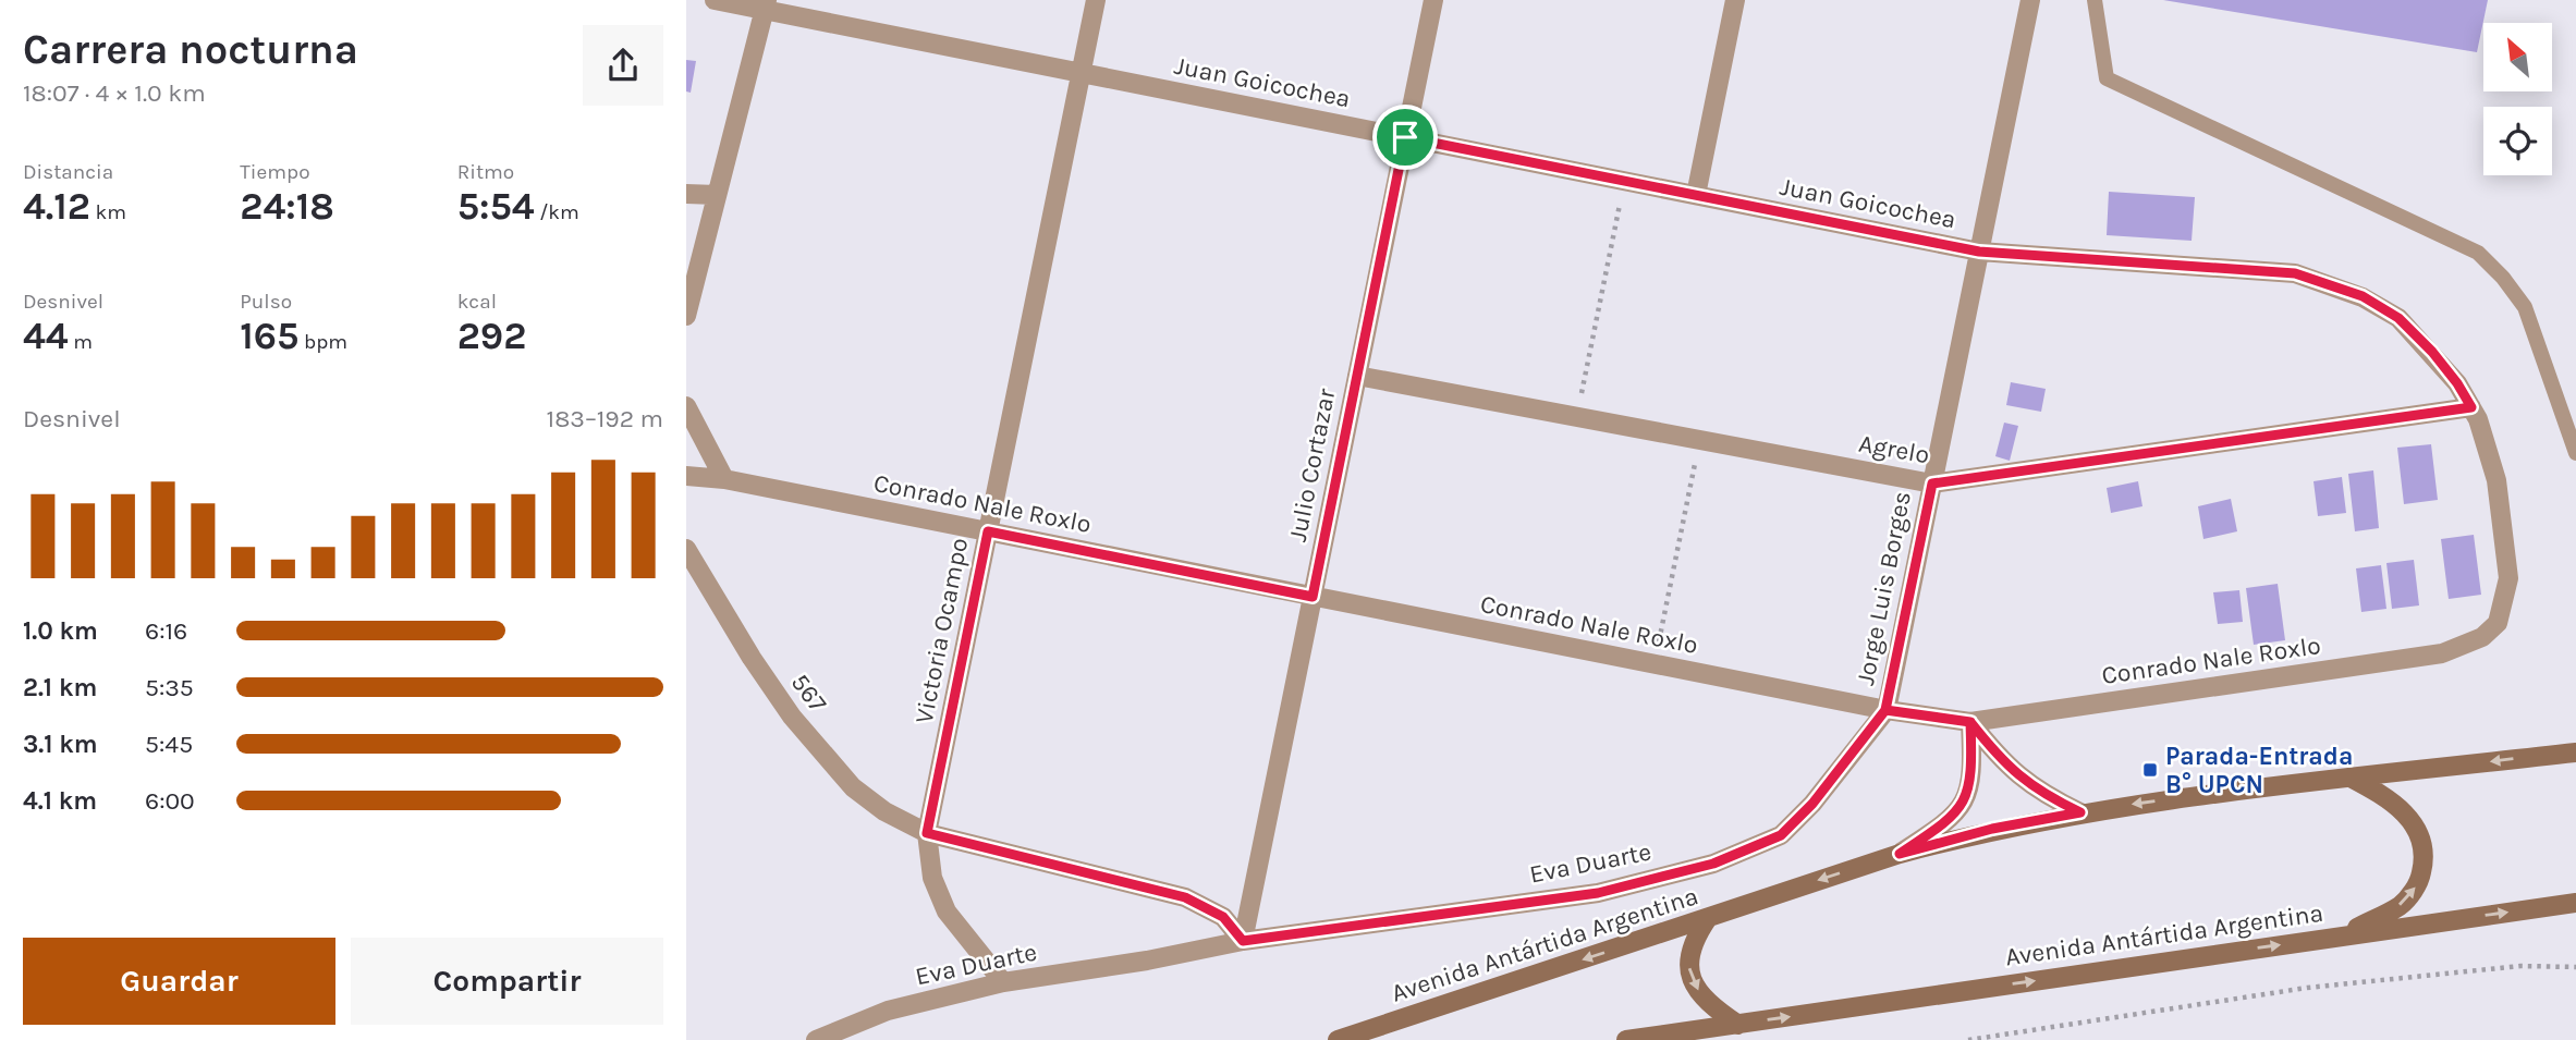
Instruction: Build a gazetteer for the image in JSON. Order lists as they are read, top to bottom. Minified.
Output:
{"streets":{"main road":["Avenida Antártida Argentina"],"street":["Juan Goicochea","Agrelo","Julio Cortazar","Conrado Nale Roxlo","Jorge Luis Borges","Victoria Ocampo","567","Eva Duarte"]},"crossings":[["Juan Goicochea","Agrelo"],["Juan Goicochea","Julio Cortazar"],["Juan Goicochea","Conrado Nale Roxlo"],["Juan Goicochea","Jorge Luis Borges"],["Juan Goicochea","Victoria Ocampo"],["Agrelo","Julio Cortazar"],["Agrelo","Jorge Luis Borges"],["Julio Cortazar","Conrado Nale Roxlo"],["Julio Cortazar","Eva Duarte"],["Conrado Nale Roxlo","Jorge Luis Borges"],["Conrado Nale Roxlo","Victoria Ocampo"],["Conrado Nale Roxlo","Eva Duarte"],["Jorge Luis Borges","Eva Duarte"],["Victoria Ocampo","567"],["Victoria Ocampo","Eva Duarte"]],"places":{"transit":["Parada-Entrada B° UPCN"]},"north":"top left","page":{"heading":["Carrera nocturna","18:07 · 4 × 1.0 km"],"stats":[["Distancia","4.12 km"],["Tiempo","24:18"],["Ritmo","5:54 /km"],["Desnivel","44 m"],["Pulso","165 bpm"],["kcal","292"]],"chart":["Desnivel","183–192 m"],"list":[{"name":"1.0 km","note":"6:16"},{"name":"2.1 km","note":"5:35"},{"name":"3.1 km","note":"5:45"},{"name":"4.1 km","note":"6:00"}],"buttons":["Guardar","Compartir"]}}
